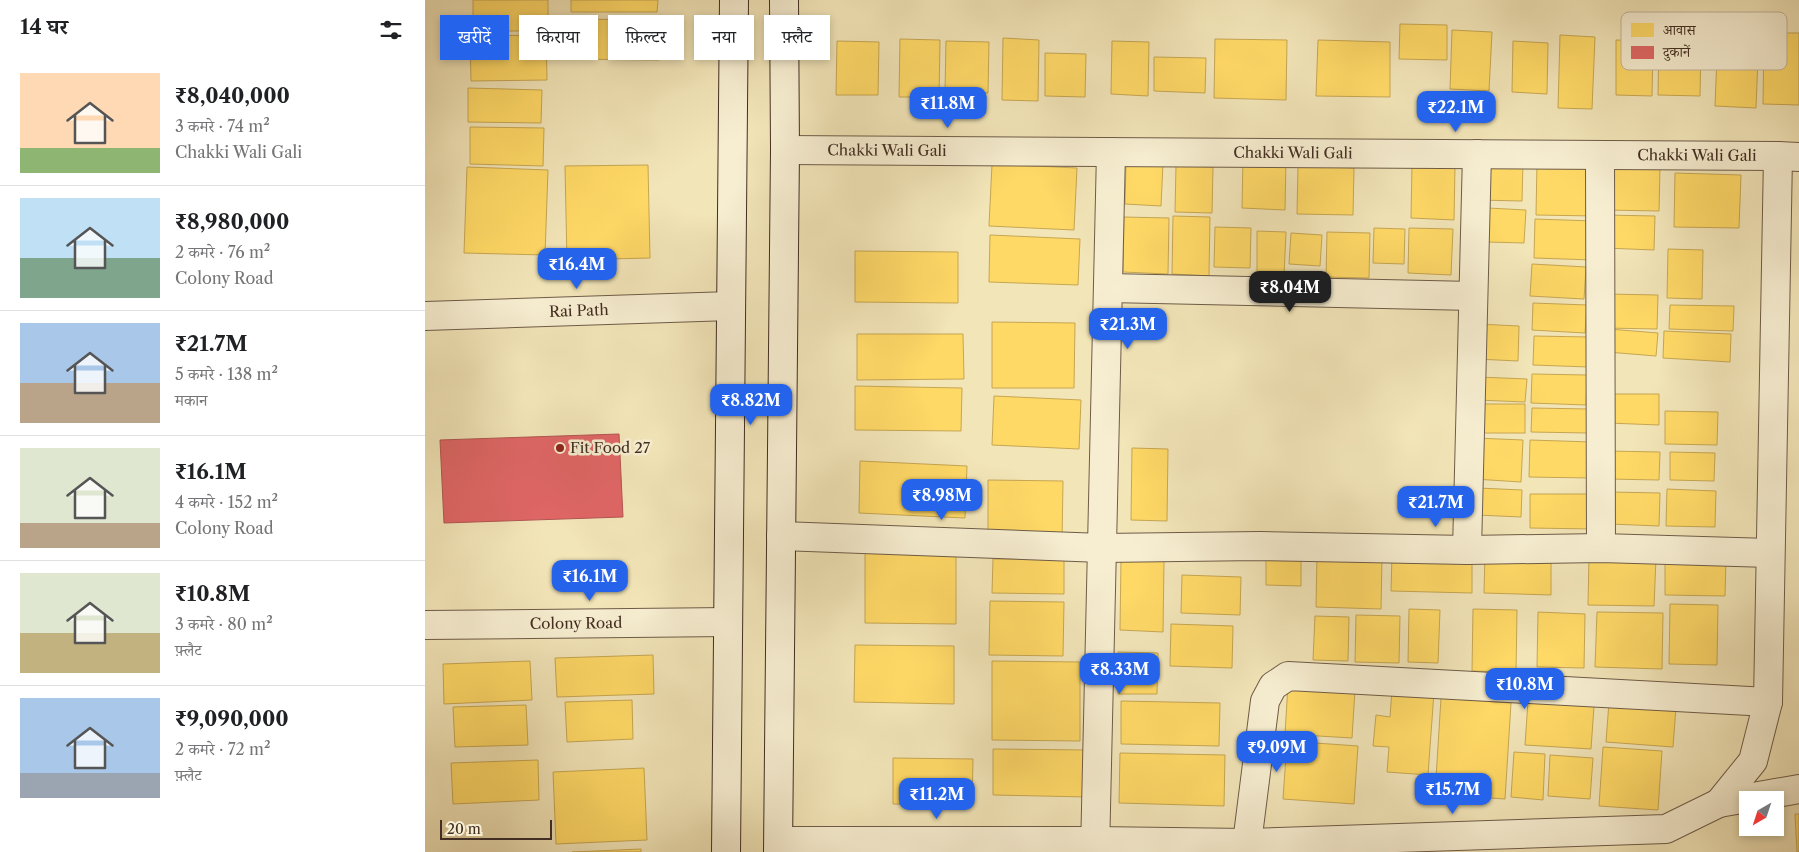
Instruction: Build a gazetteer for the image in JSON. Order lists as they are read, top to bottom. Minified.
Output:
{"streets":{"street":["Chakki Wali Gali","Rai Path","Colony Road"]},"places":["Fit Food 27"],"legend":["आवास","दुकानें"],"scale_bar":"20 m","north":"bottom left","page":{"heading":"14 घर","chip":["खरीदें","किराया","फ़िल्टर","नया","फ़्लैट"],"list":[{"name":"₹8,040,000","note":"3 कमरे · 74 m² · Chakki Wali Gali"},{"name":"₹8,980,000","note":"2 कमरे · 76 m² · Colony Road"},{"name":"₹21.7M","note":"5 कमरे · 138 m² · मकान"},{"name":"₹16.1M","note":"4 कमरे · 152 m² · Colony Road"},{"name":"₹10.8M","note":"3 कमरे · 80 m² · फ़्लैट"},{"name":"₹9,090,000","note":"2 कमरे · 72 m² · फ़्लैट"}],"price":["₹11.8M","₹22.1M","₹16.4M","₹8.04M","₹21.3M","₹8.82M","₹8.98M","₹21.7M","₹16.1M","₹8.33M","₹10.8M","₹9.09M","₹15.7M","₹11.2M"],"scale":"20 m"}}
